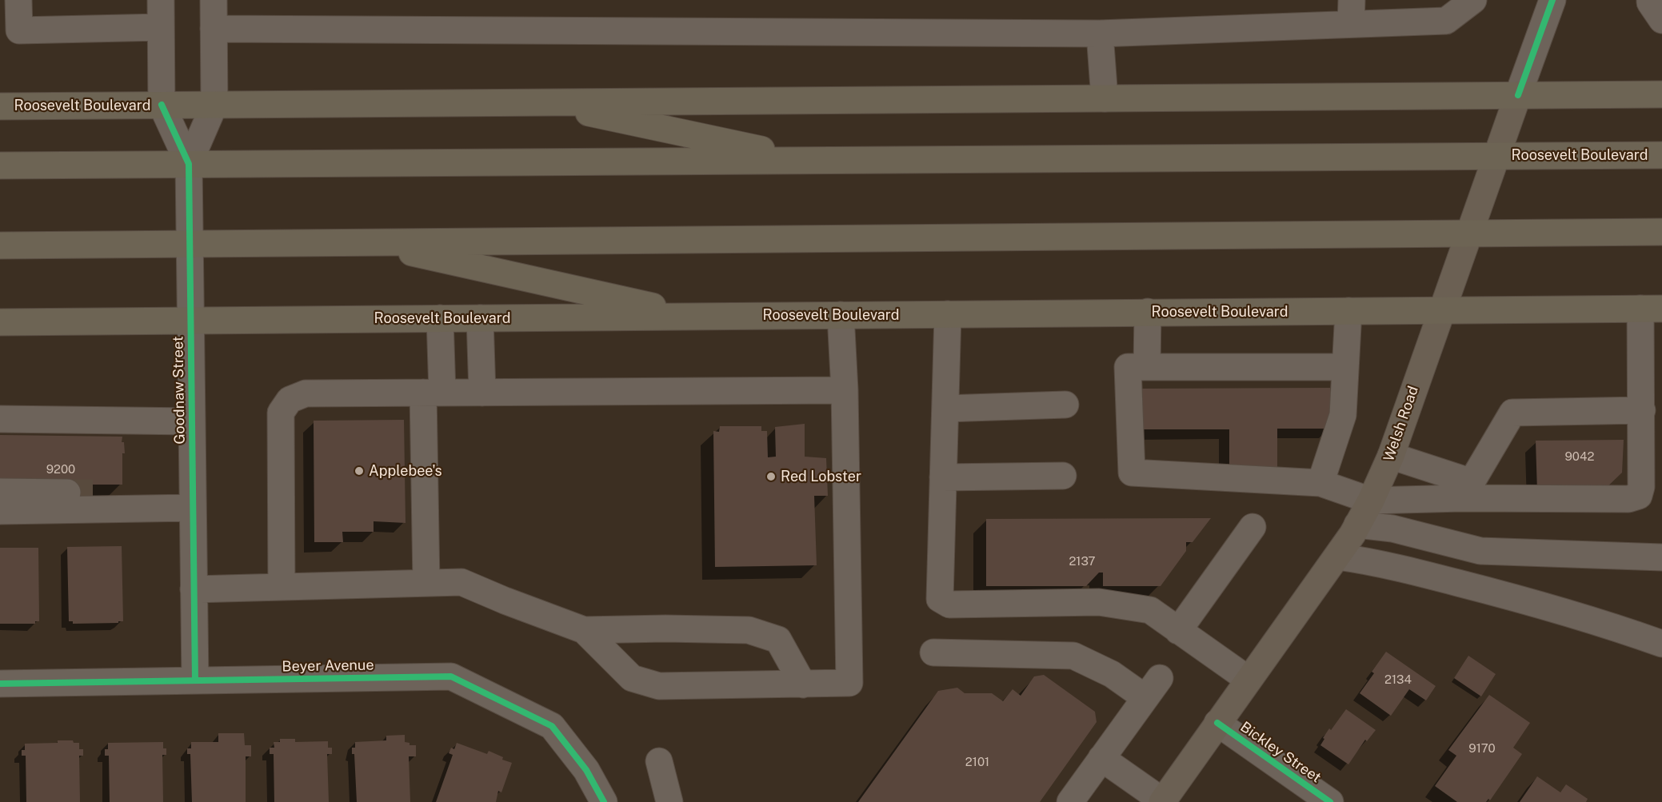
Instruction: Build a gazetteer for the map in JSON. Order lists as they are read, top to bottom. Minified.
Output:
{"streets":{"highway":["Roosevelt Boulevard"],"main road":["Welsh Road"],"street":["Goodnaw Street","Beyer Avenue","Bickley Street"]},"crossings":[["Roosevelt Boulevard","Goodnaw Street"],["Roosevelt Boulevard","Welsh Road"],["Goodnaw Street","Beyer Avenue"],["Welsh Road","Bickley Street"]],"places":["Applebee's","Red Lobster"],"house_numbers":["9042","9200","2137","2134","9170","2101"]}
